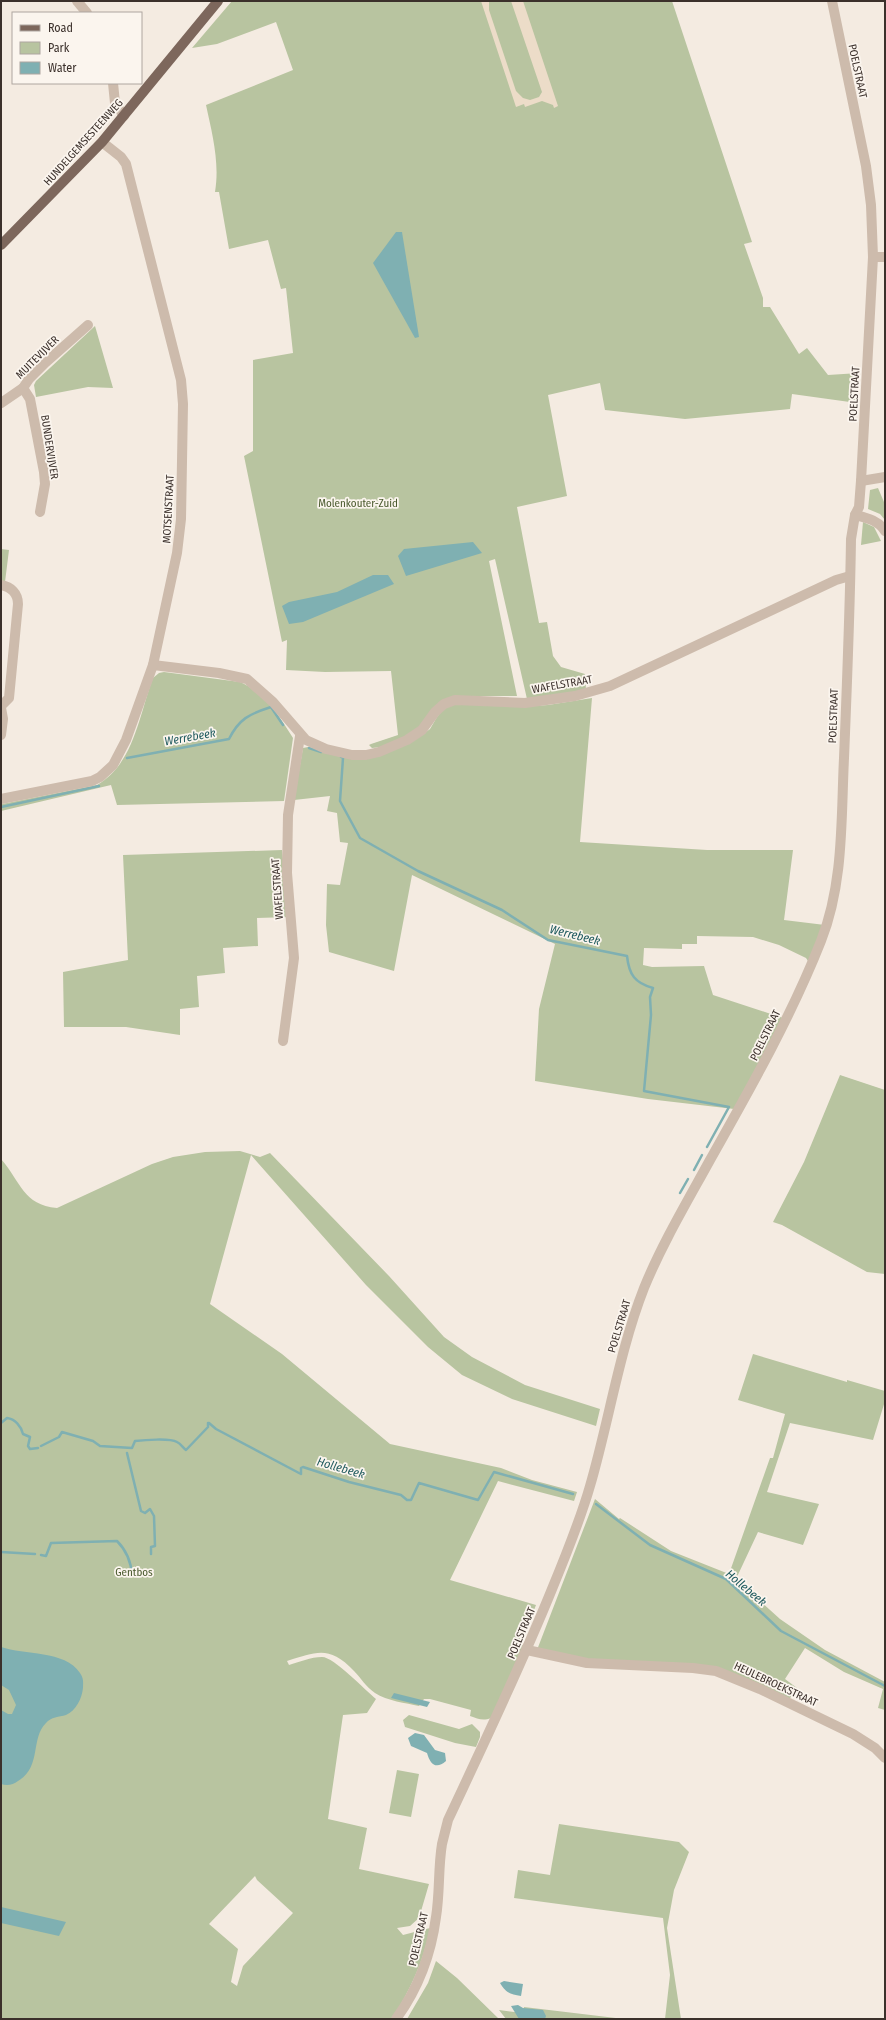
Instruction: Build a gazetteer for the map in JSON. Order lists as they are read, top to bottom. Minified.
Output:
{"streets":{"main road":["HUNDELGEMSESTEENWEG"],"street":["POELSTRAAT","MUITEVIJVER","BUNDERVIJVER","MOTSENSTRAAT","WAFELSTRAAT","HEULEBROEKSTRAAT"]},"crossings":[["POELSTRAAT","WAFELSTRAAT"],["POELSTRAAT","HEULEBROEKSTRAAT"],["HUNDELGEMSESTEENWEG","MOTSENSTRAAT"],["MUITEVIJVER","BUNDERVIJVER"],["MOTSENSTRAAT","WAFELSTRAAT"]],"water":["Werrebeek","Hollebeek"],"parks":["Molenkouter-Zuid","Gentbos"],"legend":["Road","Park","Water"]}
